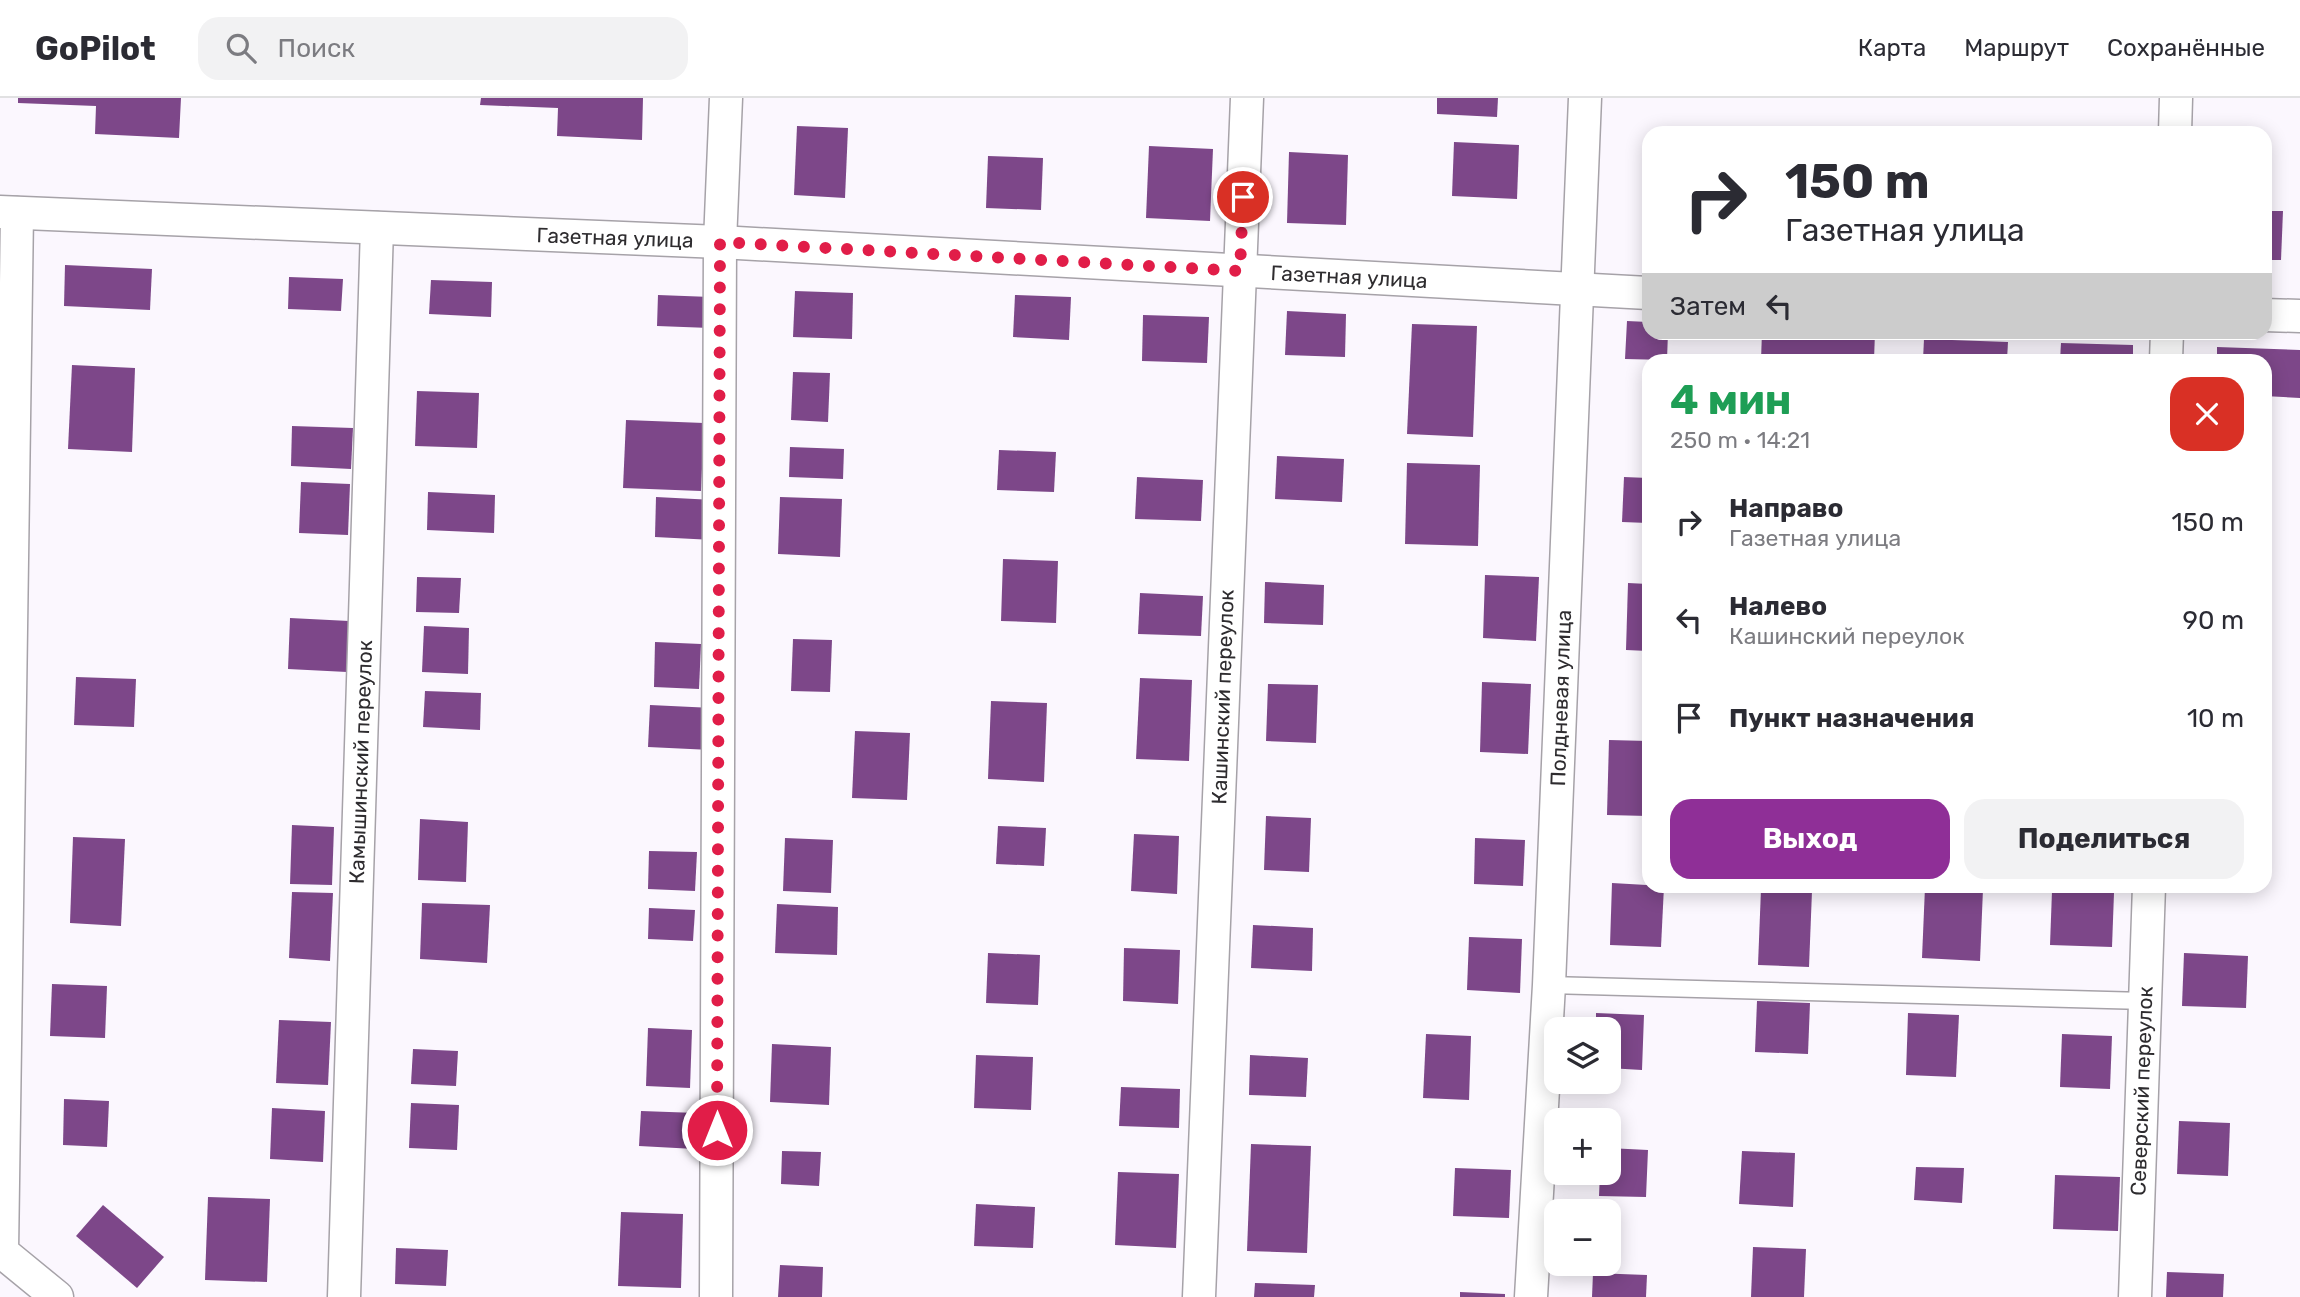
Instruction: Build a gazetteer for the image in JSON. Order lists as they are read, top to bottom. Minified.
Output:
{"streets":{"street":["Газетная улица","Кашинский переулок","Полдневая улица","Камышинский переулок","Северский переулок"]},"crossings":[["Газетная улица","Кашинский переулок"],["Газетная улица","Полдневая улица"],["Газетная улица","Камышинский переулок"]],"page":{"header":"GoPilot","search":"Поиск","nav":["Карта","Маршрут","Сохранённые"],"turn":["150 m","Газетная улица"],"then":"Затем","heading":["4 мин","250 m · 14:21"],"list":[{"name":"Направо","note":"Газетная улица","value":"150 m"},{"name":"Налево","note":"Кашинский переулок","value":"90 m"},{"name":"Пункт назначения","value":"10 m"}],"buttons":["Выход","Поделиться"],"map_buttons":["+","−"]}}
